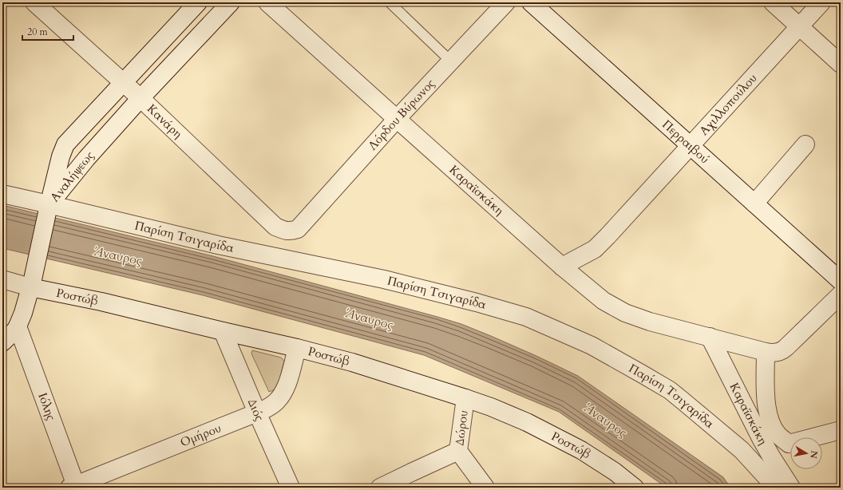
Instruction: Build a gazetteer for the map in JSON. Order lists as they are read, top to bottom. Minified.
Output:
{"streets":{"street":["Αχιλλοπούλου","Λόρδου Βύρωνος","Κανάρη","Περραιβού","Αναλήψεως","Καραϊσκάκη","Παρίση Τσιγαρίδα","Ροστώβ","Ιόλης","Διός","Δώρου","Ομήρου"]},"crossings":[["Αχιλλοπούλου","Περραιβού"],["Αχιλλοπούλου","Καραϊσκάκη"],["Λόρδου Βύρωνος","Κανάρη"],["Λόρδου Βύρωνος","Καραϊσκάκη"],["Κανάρη","Αναλήψεως"],["Αναλήψεως","Παρίση Τσιγαρίδα"],["Ροστώβ","Διός"],["Ροστώβ","Δώρου"],["Ροστώβ","Ομήρου"],["Ιόλης","Ομήρου"],["Διός","Ομήρου"]],"water":["Άναυρος"],"scale_bar":"20 m","north":"right"}
